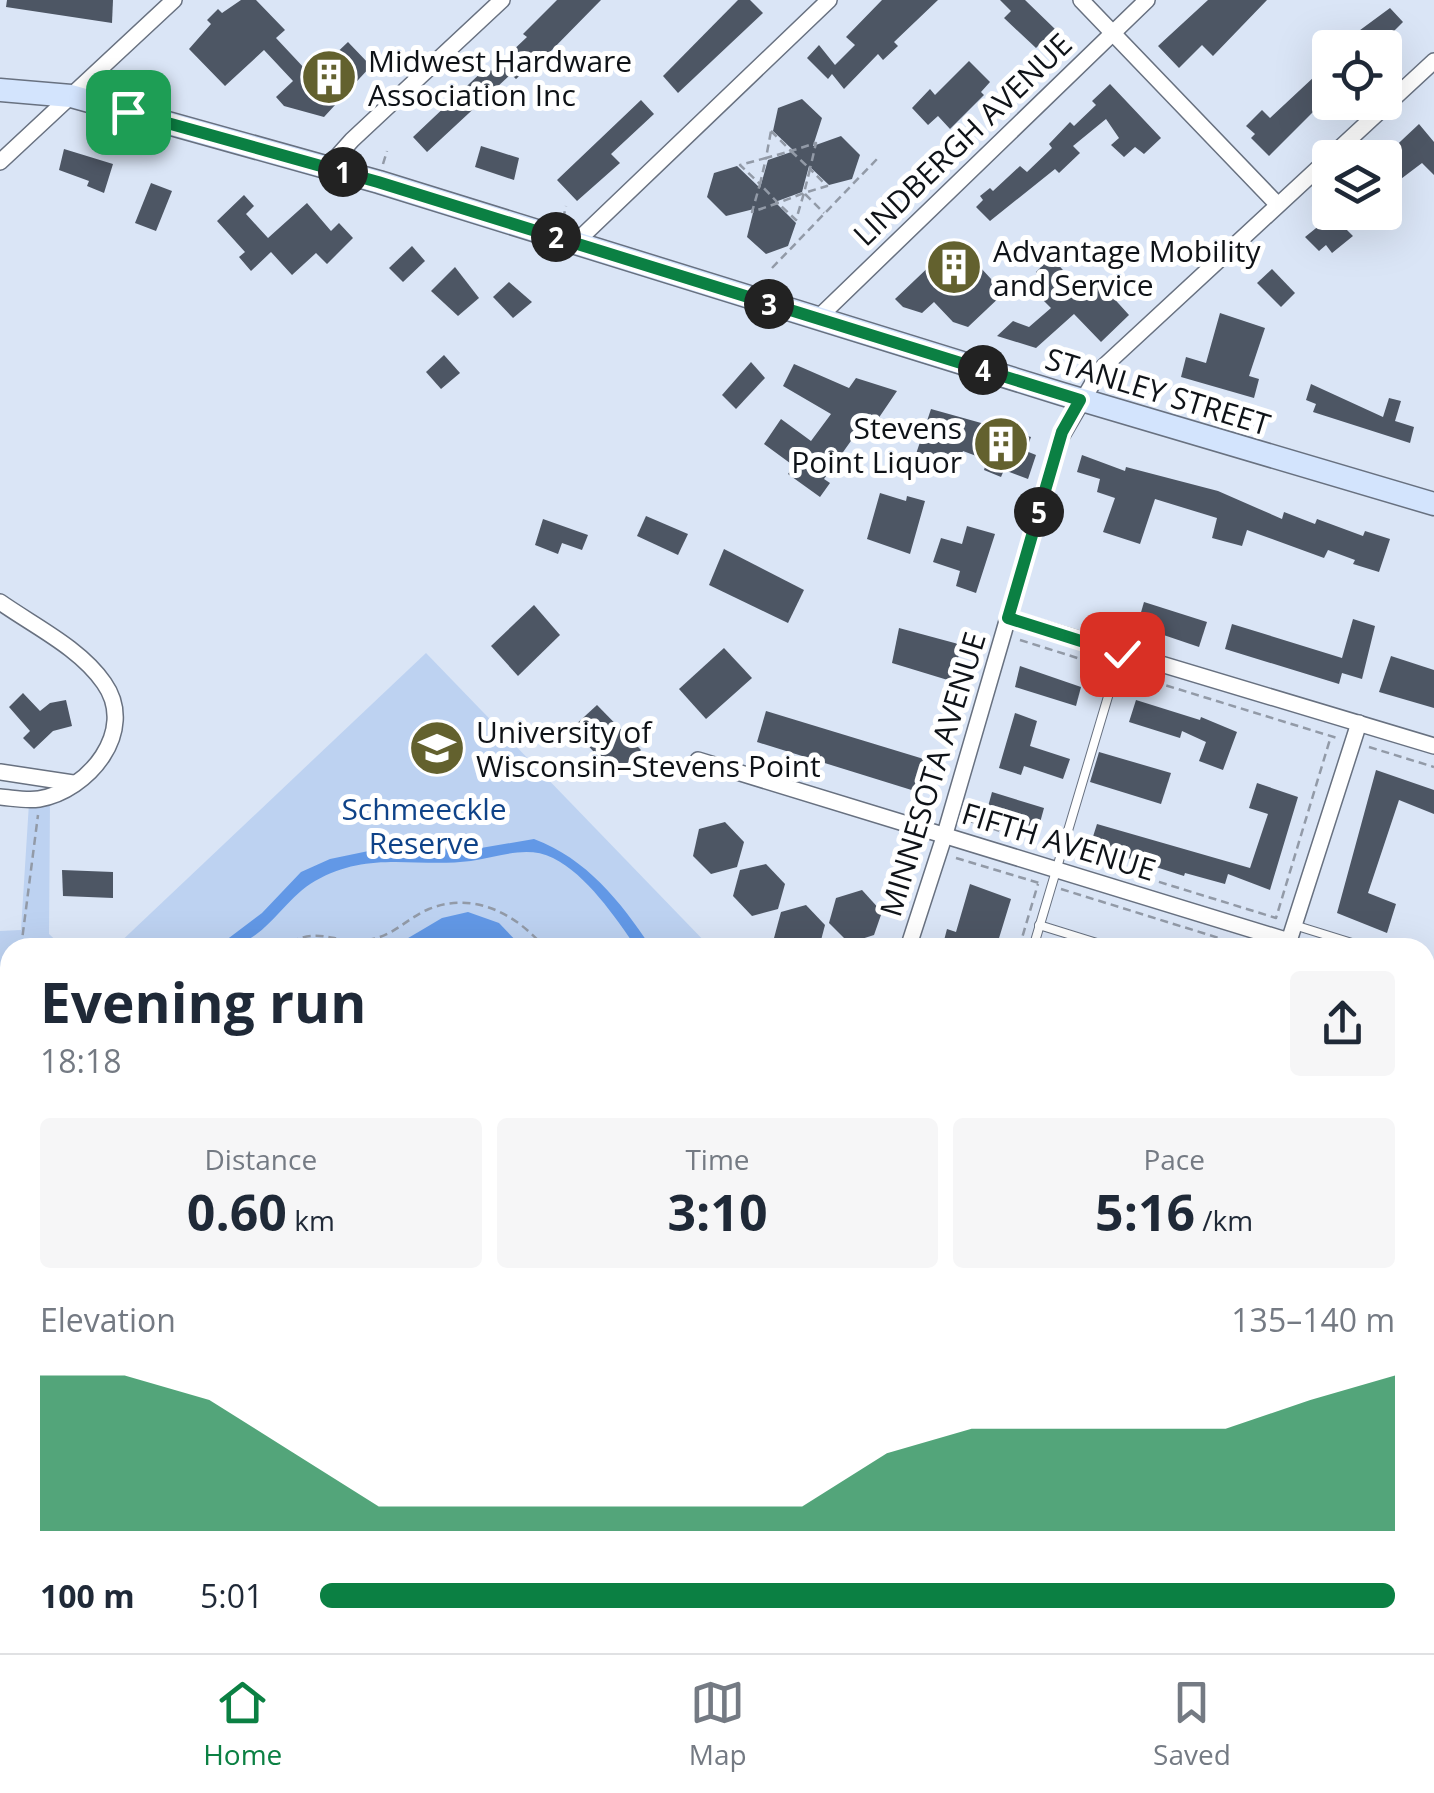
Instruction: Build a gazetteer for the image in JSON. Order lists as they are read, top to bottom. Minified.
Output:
{"streets":{"street":["LINDBERGH AVENUE","STANLEY STREET","MINNESOTA AVENUE","FIFTH AVENUE"]},"crossings":[["LINDBERGH AVENUE","STANLEY STREET"],["STANLEY STREET","MINNESOTA AVENUE"],["MINNESOTA AVENUE","FIFTH AVENUE"]],"parks":["Schmeeckle Reserve"],"places":{"building":["Midwest Hardware Association Inc","Advantage Mobility and Service","Stevens Point Liquor"],"school or university":["University of Wisconsin–Stevens Point"]},"page":{"pins":["1","2","3","4","5"],"heading":["Evening run","18:18"],"stats":[["Distance","0.60 km"],["Time","3:10"],["Pace","5:16 /km"]],"chart":["Elevation","135–140 m"],"list":[{"name":"100 m","note":"5:01"}],"tabs":["Home","Map","Saved"]}}
